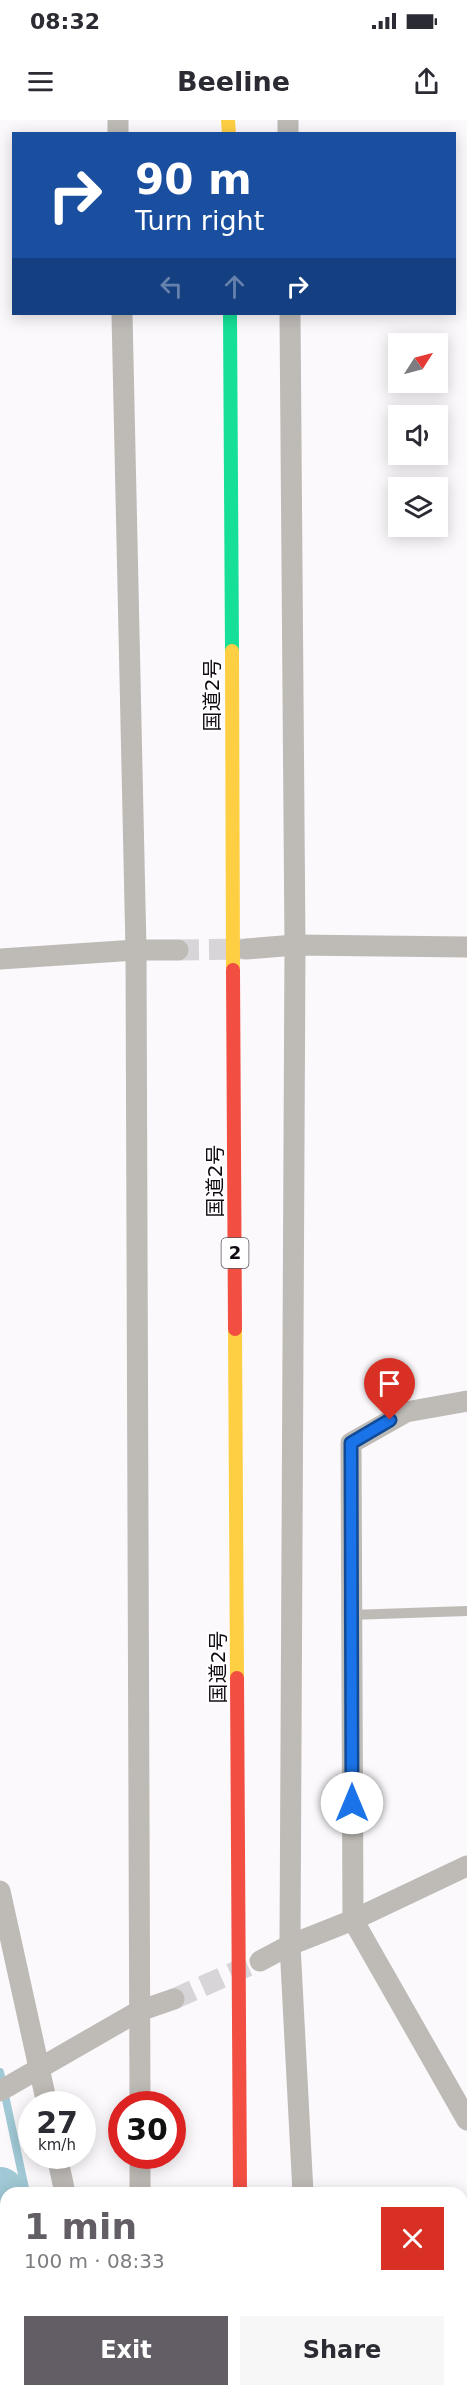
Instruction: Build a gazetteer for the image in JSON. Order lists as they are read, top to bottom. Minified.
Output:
{"streets":{"highway":["国道2号","2"]},"north":"top right","page":{"status":"08:32","header":"Beeline","turn":["90 m","Turn right"],"speed":"27 km/h","limit":"30","heading":["1 min","100 m · 08:33"],"buttons":["Exit","Share"]}}
